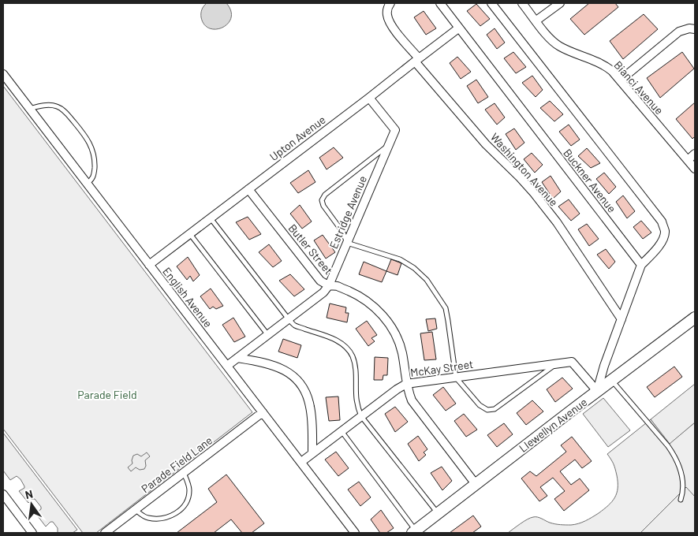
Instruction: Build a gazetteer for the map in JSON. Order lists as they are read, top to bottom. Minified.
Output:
{"streets":{"street":["Bianci Avenue","Upton Avenue","Washington Avenue","Buckner Avenue","Estridge Avenue","Butler Street","English Avenue","McKay Street","Llewellyn Avenue","Parade Field Lane"]},"crossings":[["Upton Avenue","Washington Avenue"],["Upton Avenue","Buckner Avenue"],["Upton Avenue","Estridge Avenue"],["Upton Avenue","Butler Street"],["Upton Avenue","English Avenue"],["Estridge Avenue","Butler Street"],["Estridge Avenue","English Avenue"],["Butler Street","McKay Street"],["Butler Street","Llewellyn Avenue"],["English Avenue","McKay Street"],["English Avenue","Parade Field Lane"],["McKay Street","Llewellyn Avenue"]],"parks":["Parade Field"],"north":"top"}
